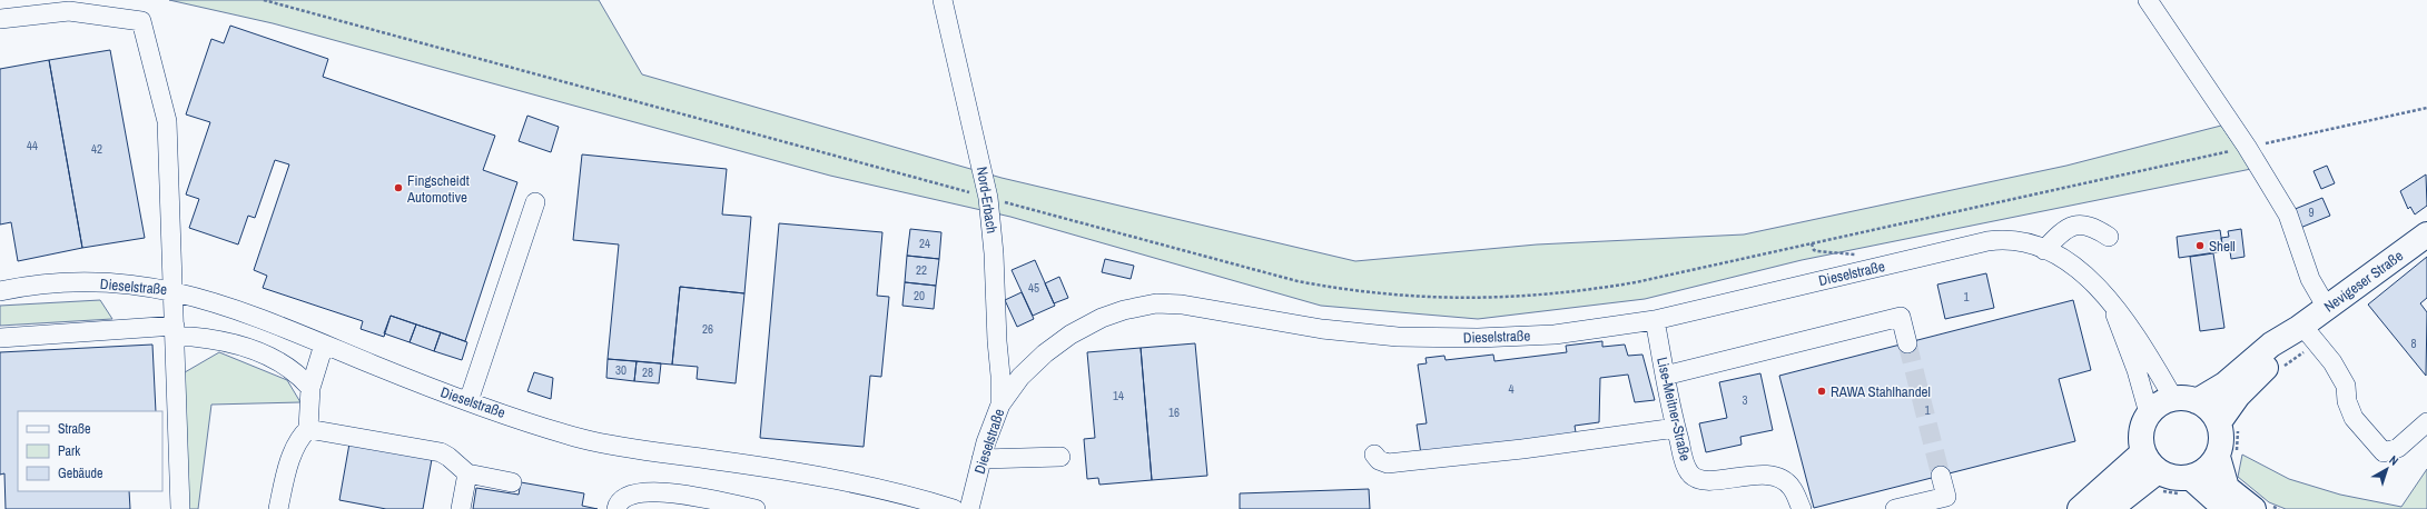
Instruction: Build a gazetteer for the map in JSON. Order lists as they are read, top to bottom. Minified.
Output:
{"streets":{"main road":["Nevigeser Straße"],"street":["Nord-Erbach","Dieselstraße","Lise-Meitner-Straße"]},"crossings":[["Nord-Erbach","Dieselstraße"],["Dieselstraße","Nevigeser Straße"],["Dieselstraße","Lise-Meitner-Straße"]],"places":["Fingscheidt Automotive","Shell","RAWA Stahlhandel"],"house_numbers":["44","42","9","24","22","45","20","1","26","8","30","28","4","14","3","1","16"],"legend":["Straße","Park","Gebäude"],"north":"top right"}
